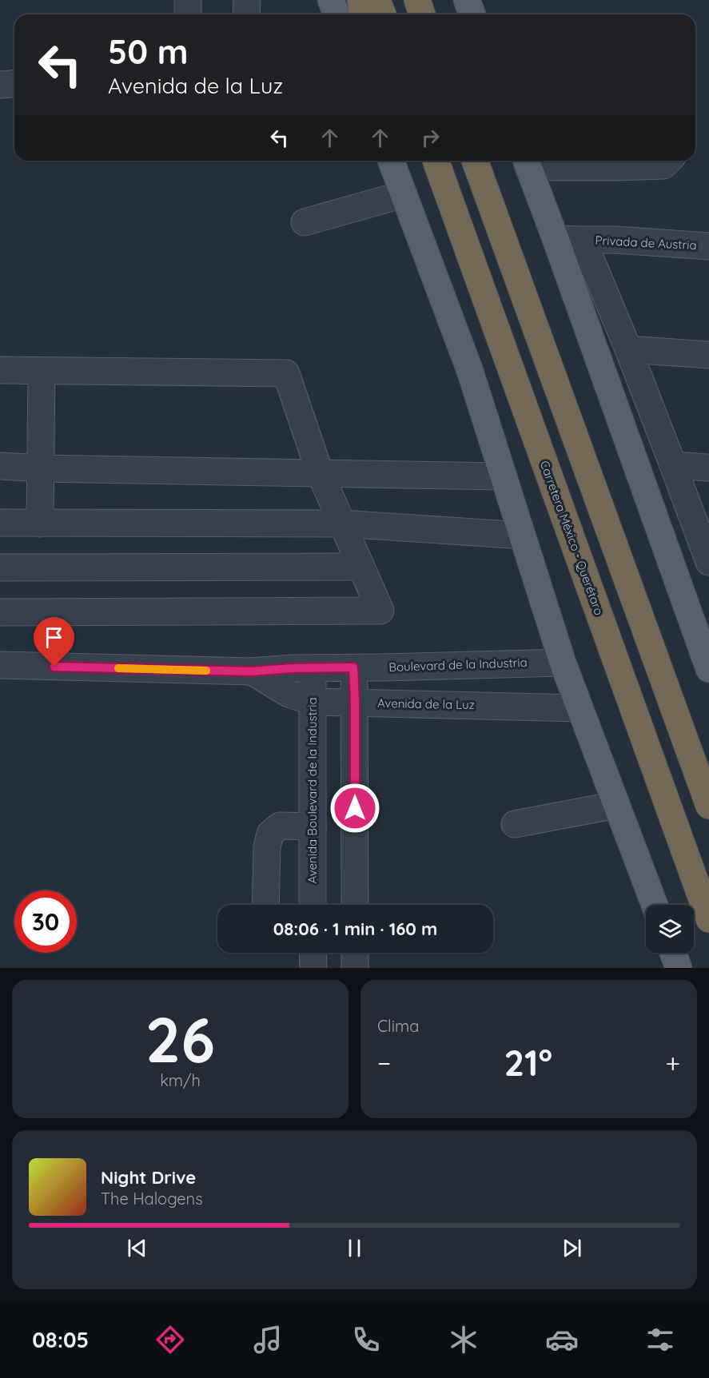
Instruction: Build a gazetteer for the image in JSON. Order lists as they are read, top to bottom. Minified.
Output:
{"streets":{"highway":["Carretera México - Querétaro"],"street":["Privada de Austria","Boulevard de la Industria","Avenida de la Luz","Avenida Boulevard de la Industria"]},"crossings":[["Boulevard de la Industria","Avenida de la Luz"],["Boulevard de la Industria","Avenida Boulevard de la Industria"],["Avenida de la Luz","Avenida Boulevard de la Industria"]],"page":{"turn":["50 m","Avenida de la Luz"],"limit":"30","trip":"08:06 · 1 min · 160 m","tile":[["26","km/h"],"Clima"],"heat":["−","21°","+"],"song":["Night Drive","The Halogens"],"tabs":"08:05"}}
